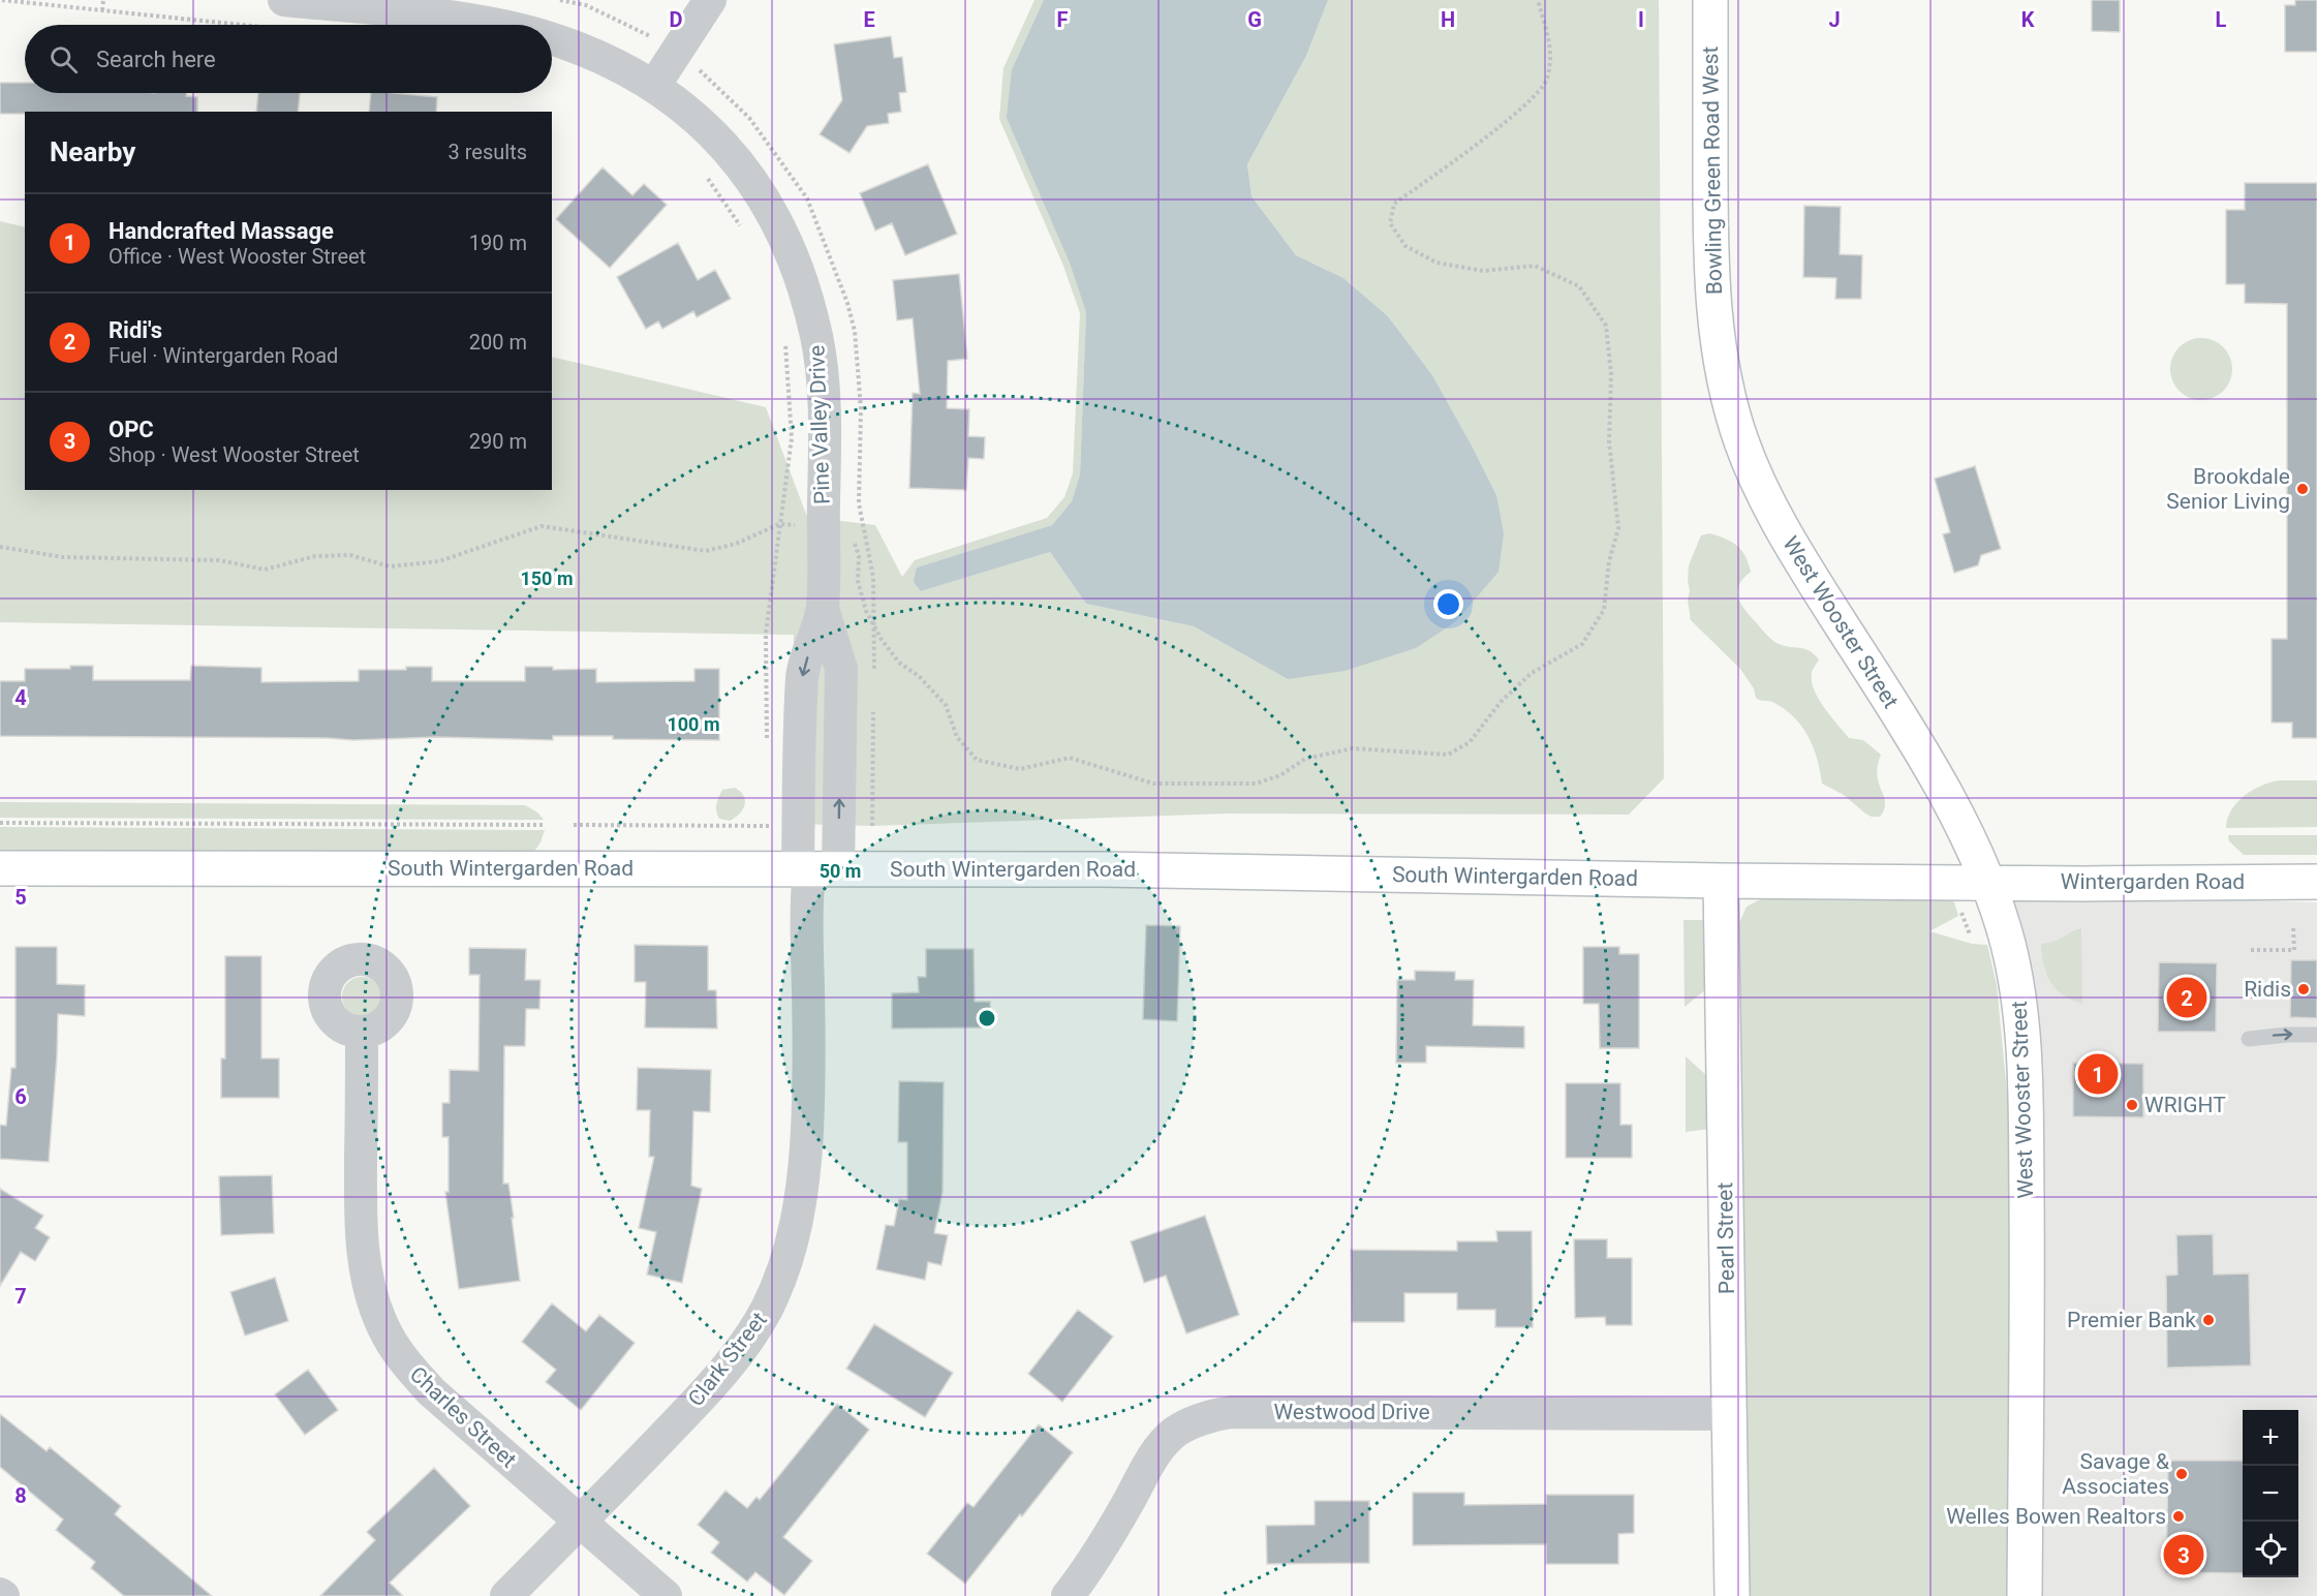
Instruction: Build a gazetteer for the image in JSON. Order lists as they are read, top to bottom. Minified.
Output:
{"streets":{"street":["Bowling Green Road West","Pine Valley Drive","West Wooster Street","South Wintergarden Road","Wintergarden Road","Pearl Street","Clark Street","Westwood Drive","Charles Street"]},"crossings":[["Bowling Green Road West","West Wooster Street"],["Pine Valley Drive","South Wintergarden Road"],["Pine Valley Drive","Clark Street"],["West Wooster Street","South Wintergarden Road"],["West Wooster Street","Wintergarden Road"],["South Wintergarden Road","Wintergarden Road"],["South Wintergarden Road","Pearl Street"],["South Wintergarden Road","Clark Street"],["Pearl Street","Westwood Drive"],["Clark Street","Charles Street"]],"places":["Brookdale Senior Living","Ridis","WRIGHT","Premier Bank","Savage & Associates","Welles Bowen Realtors"],"page":{"search":"Search here","heading":["Nearby","3 results"],"list":[{"mark":"1","name":"Handcrafted Massage","note":"Office · West Wooster Street","value":"190 m"},{"mark":"2","name":"Ridi's","note":"Fuel · Wintergarden Road","value":"200 m"},{"mark":"3","name":"OPC","note":"Shop · West Wooster Street","value":"290 m"}],"pins":["2","1","3"],"map_buttons":["+","−"]},"grid":{"columns":["D","E","F","G","H","I","J","K","L"],"rows":["4","5","6","7","8"]},"rings":["150 m","100 m","50 m"]}
